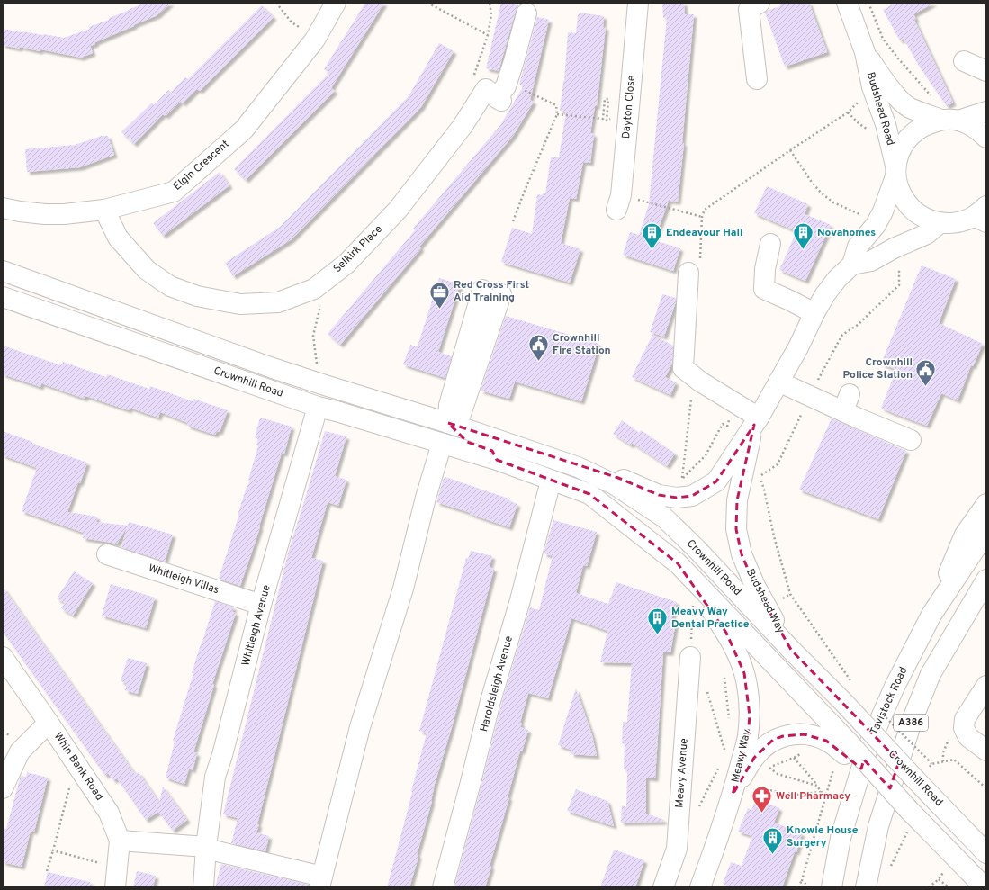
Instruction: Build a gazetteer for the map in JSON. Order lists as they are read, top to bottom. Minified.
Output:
{"streets":{"main road":["Dayton Close","Budshead Road","Elgin Crescent","Selkirk Place","Crownhill Road","Whitleigh Villas","Budshead Way","Whitleigh Avenue","Haroldsleigh Avenue","Tavistock Road","A386","Meavy Way","Whin Bank Road","Meavy Avenue"]},"crossings":[["Elgin Crescent","Selkirk Place"],["Crownhill Road","Budshead Way"],["Crownhill Road","Whitleigh Avenue"],["Crownhill Road","Haroldsleigh Avenue"],["Crownhill Road","Meavy Way"],["Whitleigh Villas","Whitleigh Avenue"]],"places":{"building":["Endeavour Hall","Novahomes","Meavy Way Dental Practice","Knowle House Surgery"],"office":["Red Cross First Aid Training"],"public building":["Crownhill Fire Station","Crownhill Police Station"],"pharmacy":["Well Pharmacy"]}}
